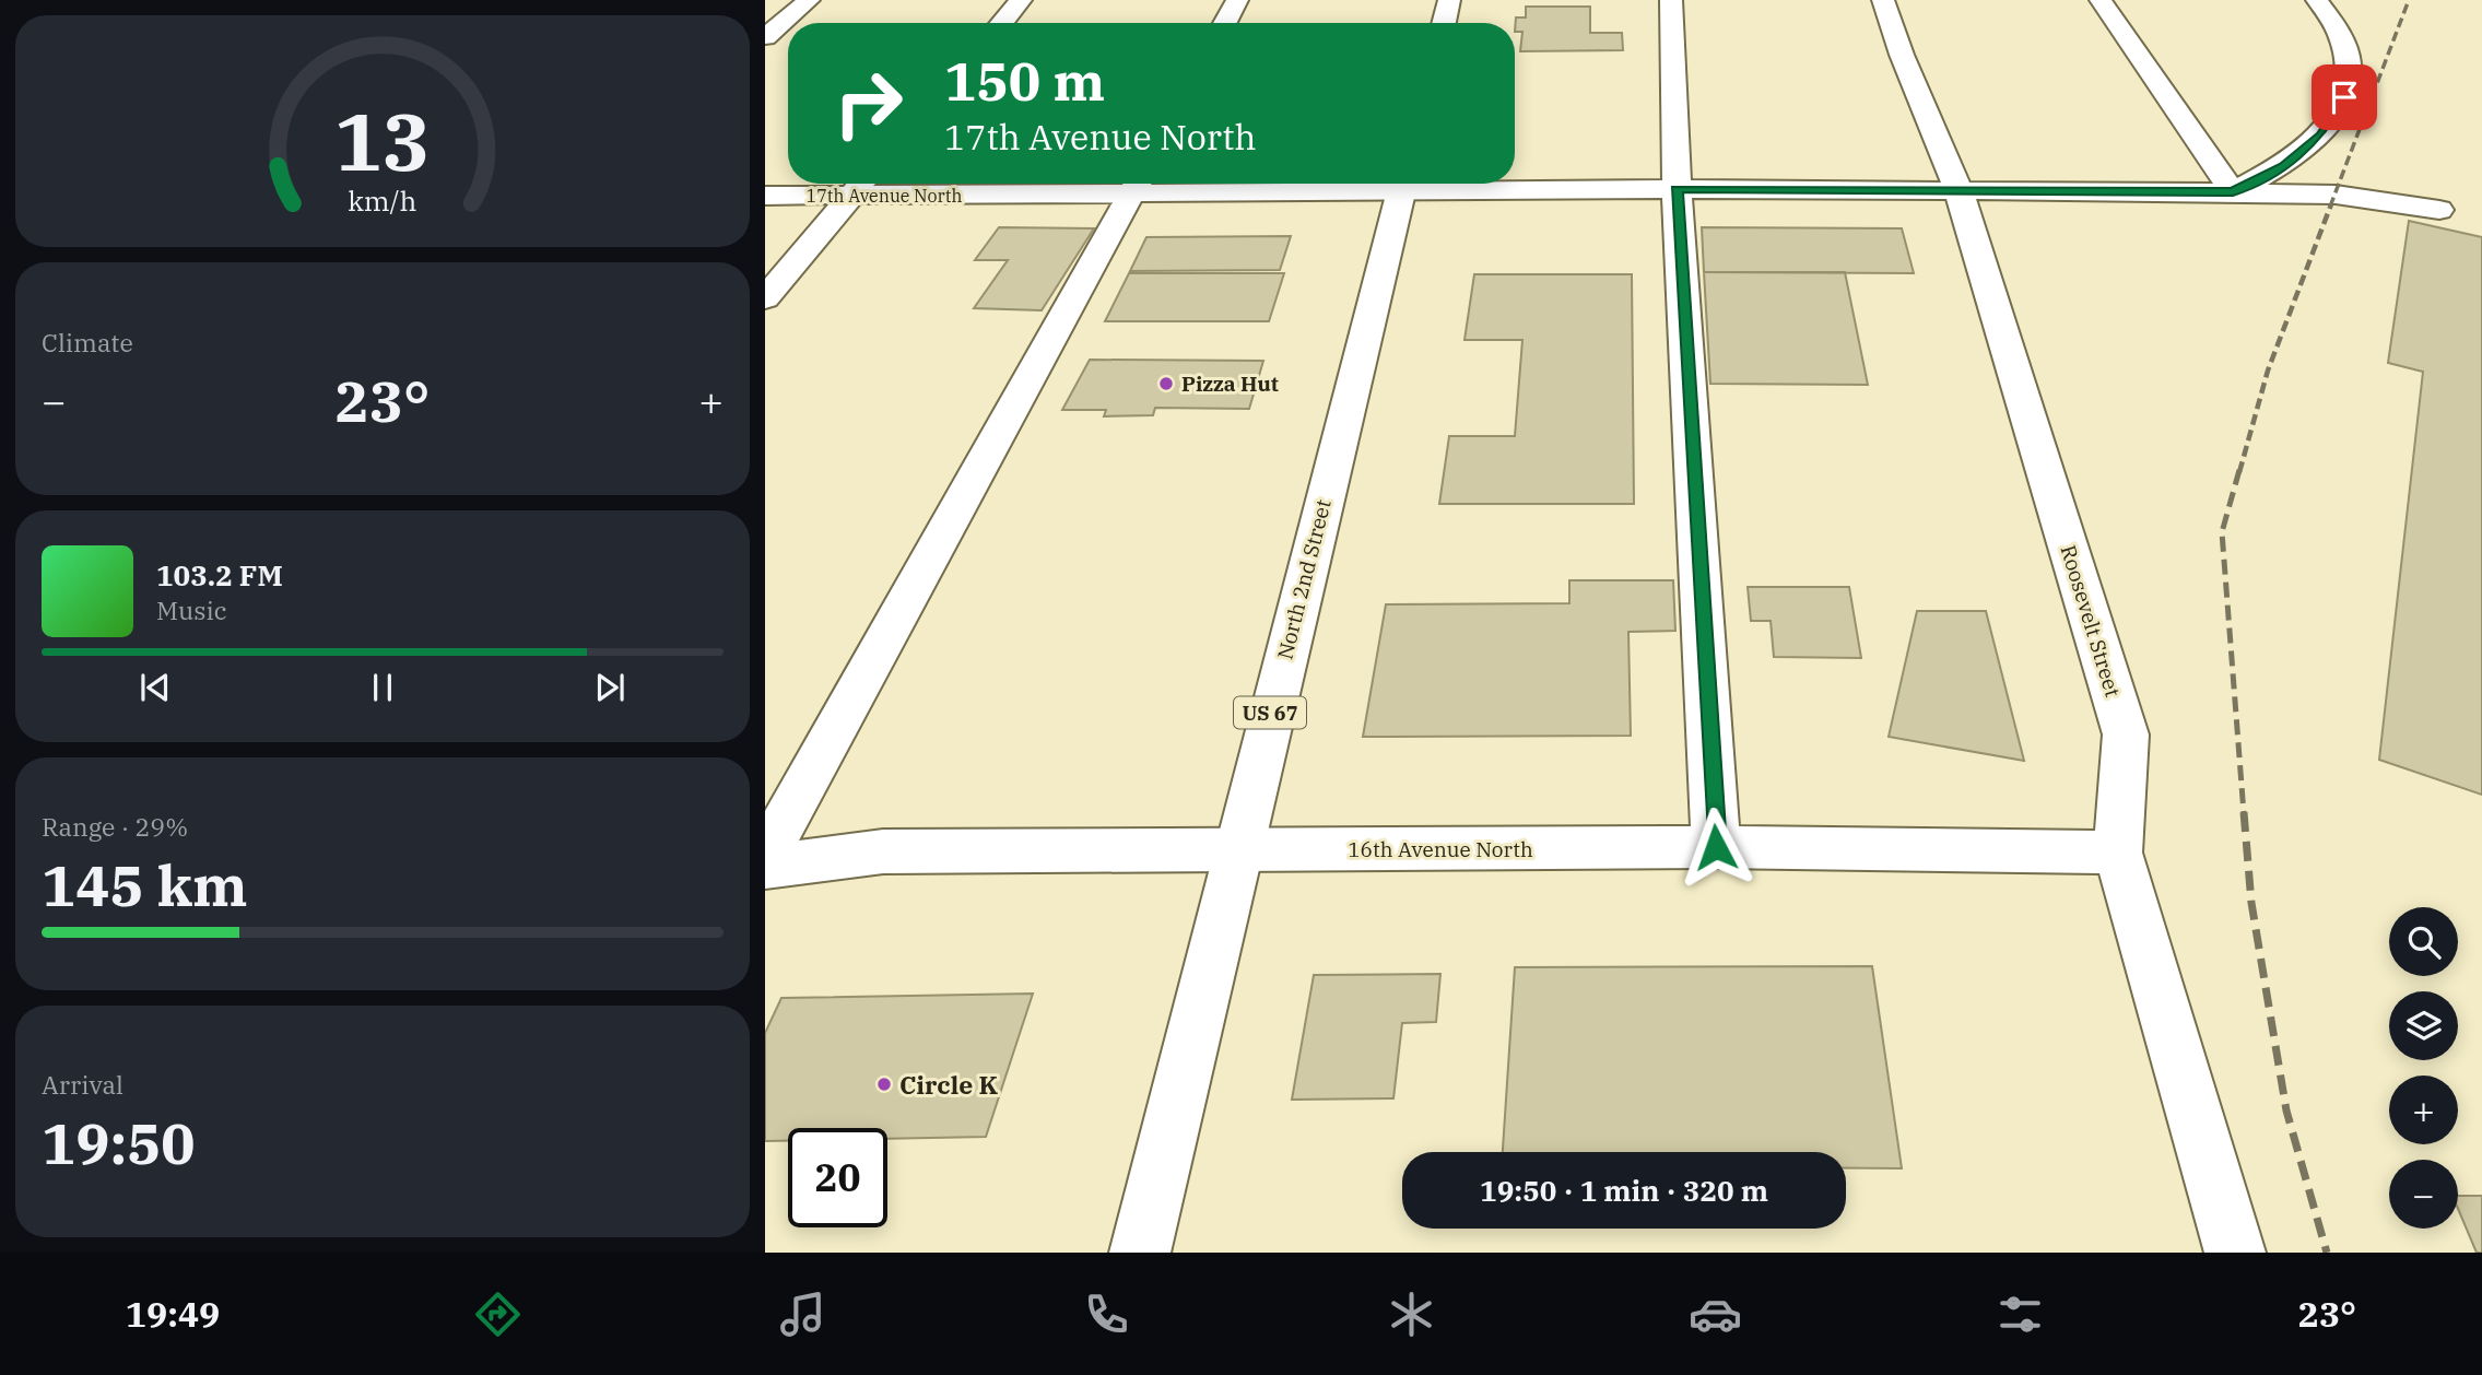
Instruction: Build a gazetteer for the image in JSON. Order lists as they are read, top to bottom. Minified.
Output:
{"streets":{"street":["17th Avenue North","North 2nd Street","Roosevelt Street","US 67","16th Avenue North"]},"crossings":[["17th Avenue North","North 2nd Street"],["17th Avenue North","Roosevelt Street"],["North 2nd Street","16th Avenue North"],["Roosevelt Street","16th Avenue North"]],"places":["Pizza Hut","Circle K"],"page":{"turn":["150 m","17th Avenue North"],"tile":["Climate",["Range · 29%","145 km"],["Arrival","19:50"]],"heat":["−","23°","+"],"song":["103.2 FM","Music"],"map_buttons":["+","−"],"limit":"20","trip":"19:50 · 1 min · 320 m","tabs":["19:49","23°"],"gauge":["13","km/h"]}}
